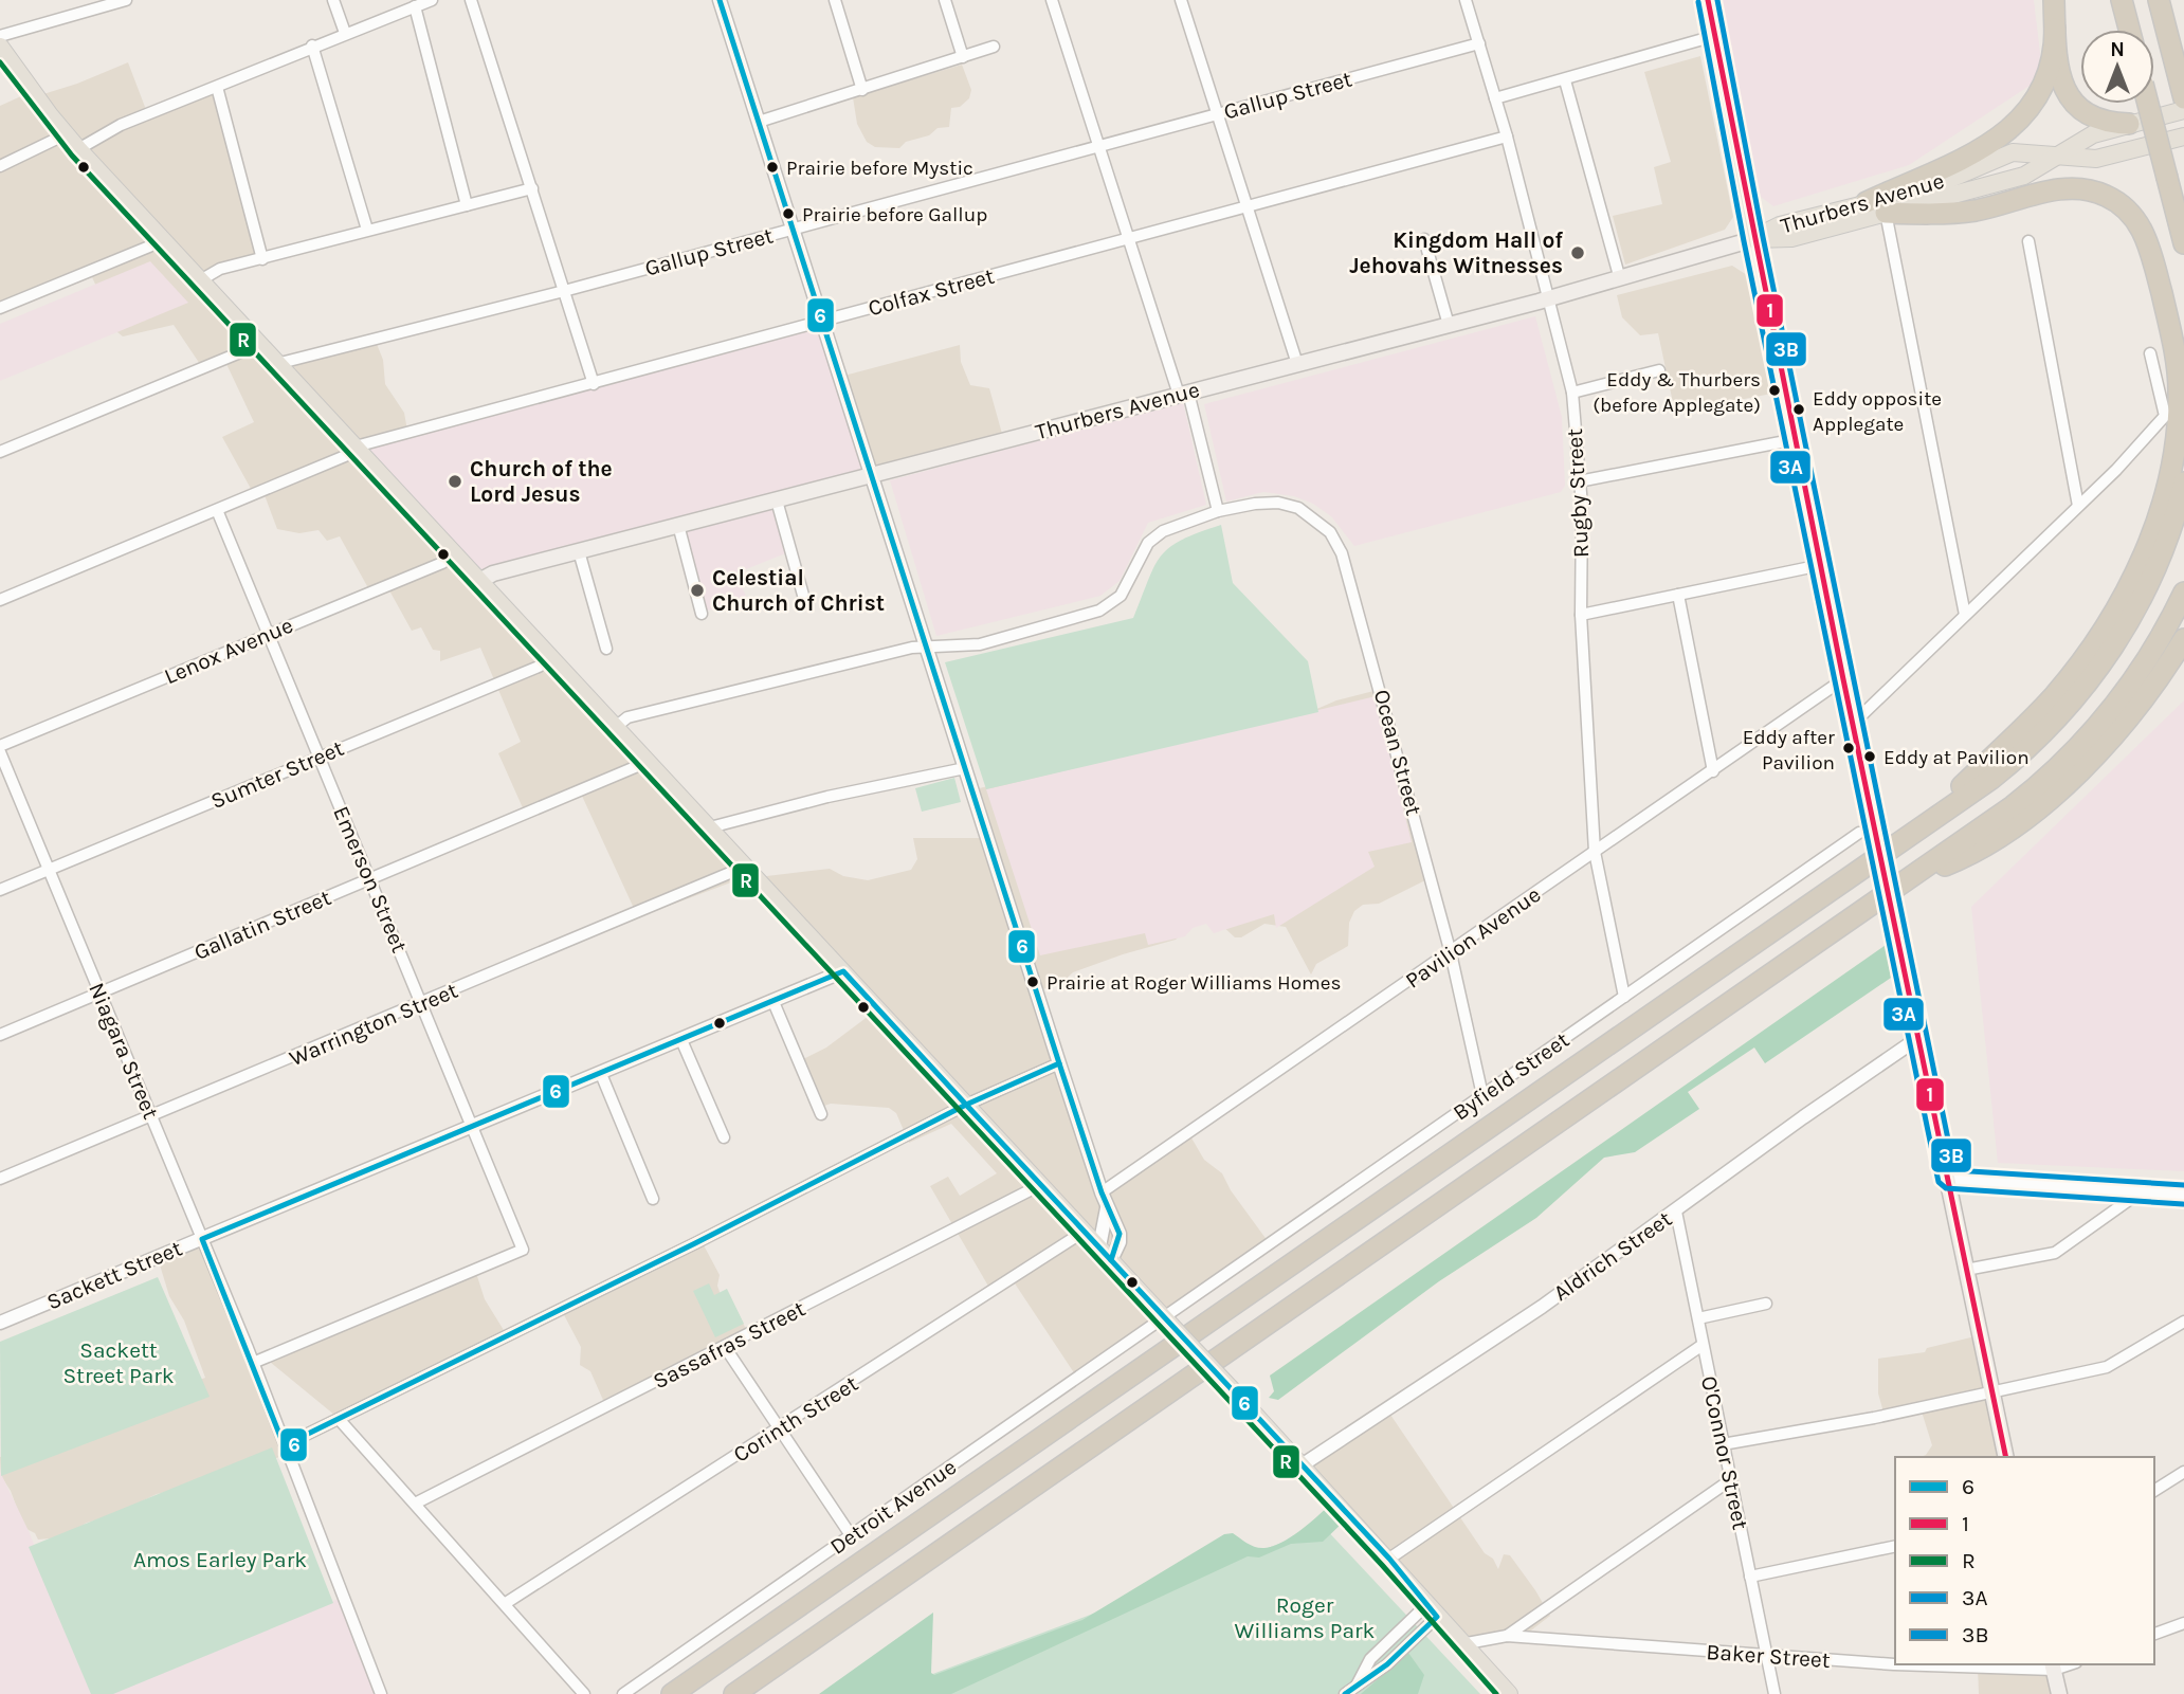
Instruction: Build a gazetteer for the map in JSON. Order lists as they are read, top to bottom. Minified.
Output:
{"streets":{"main road":["Thurbers Avenue"],"street":["Gallup Street","Colfax Street","Rugby Street","Lenox Avenue","Ocean Street","Sumter Street","Emerson Street","Gallatin Street","Pavilion Avenue","Warrington Street","Niagara Street","Byfield Street","Aldrich Street","Sackett Street","Sassafras Street","Corinth Street","O'Connor Street","Detroit Avenue","Baker Street"]},"crossings":[["Gallup Street","Rugby Street"],["Thurbers Avenue","Rugby Street"],["Colfax Street","Rugby Street"],["Colfax Street","Emerson Street"],["Rugby Street","Pavilion Avenue"],["Rugby Street","Byfield Street"],["Lenox Avenue","Emerson Street"],["Ocean Street","Pavilion Avenue"],["Ocean Street","Byfield Street"],["Sumter Street","Emerson Street"],["Sumter Street","Niagara Street"],["Emerson Street","Gallatin Street"],["Emerson Street","Warrington Street"],["Emerson Street","Niagara Street"],["Emerson Street","Sackett Street"],["Gallatin Street","Niagara Street"],["Warrington Street","Niagara Street"],["Niagara Street","Sackett Street"],["Byfield Street","Detroit Avenue"],["Aldrich Street","O'Connor Street"],["O'Connor Street","Baker Street"]],"parks":["Sackett Street Park","Amos Earley Park","Roger Williams Park"],"places":["Prairie before Mystic","Prairie before Gallup","Kingdom Hall of Jehovahs Witnesses","Eddy & Thurbers (before Applegate)","Eddy opposite Applegate","Church of the Lord Jesus","Celestial Church of Christ","Eddy after Pavilion","Eddy at Pavilion","Prairie at Roger Williams Homes"],"lines":["transit line 6","transit line 1","transit line 3B","transit line 3A","transit line R"],"legend":["6","1","R","3A","3B"],"north":"top"}
